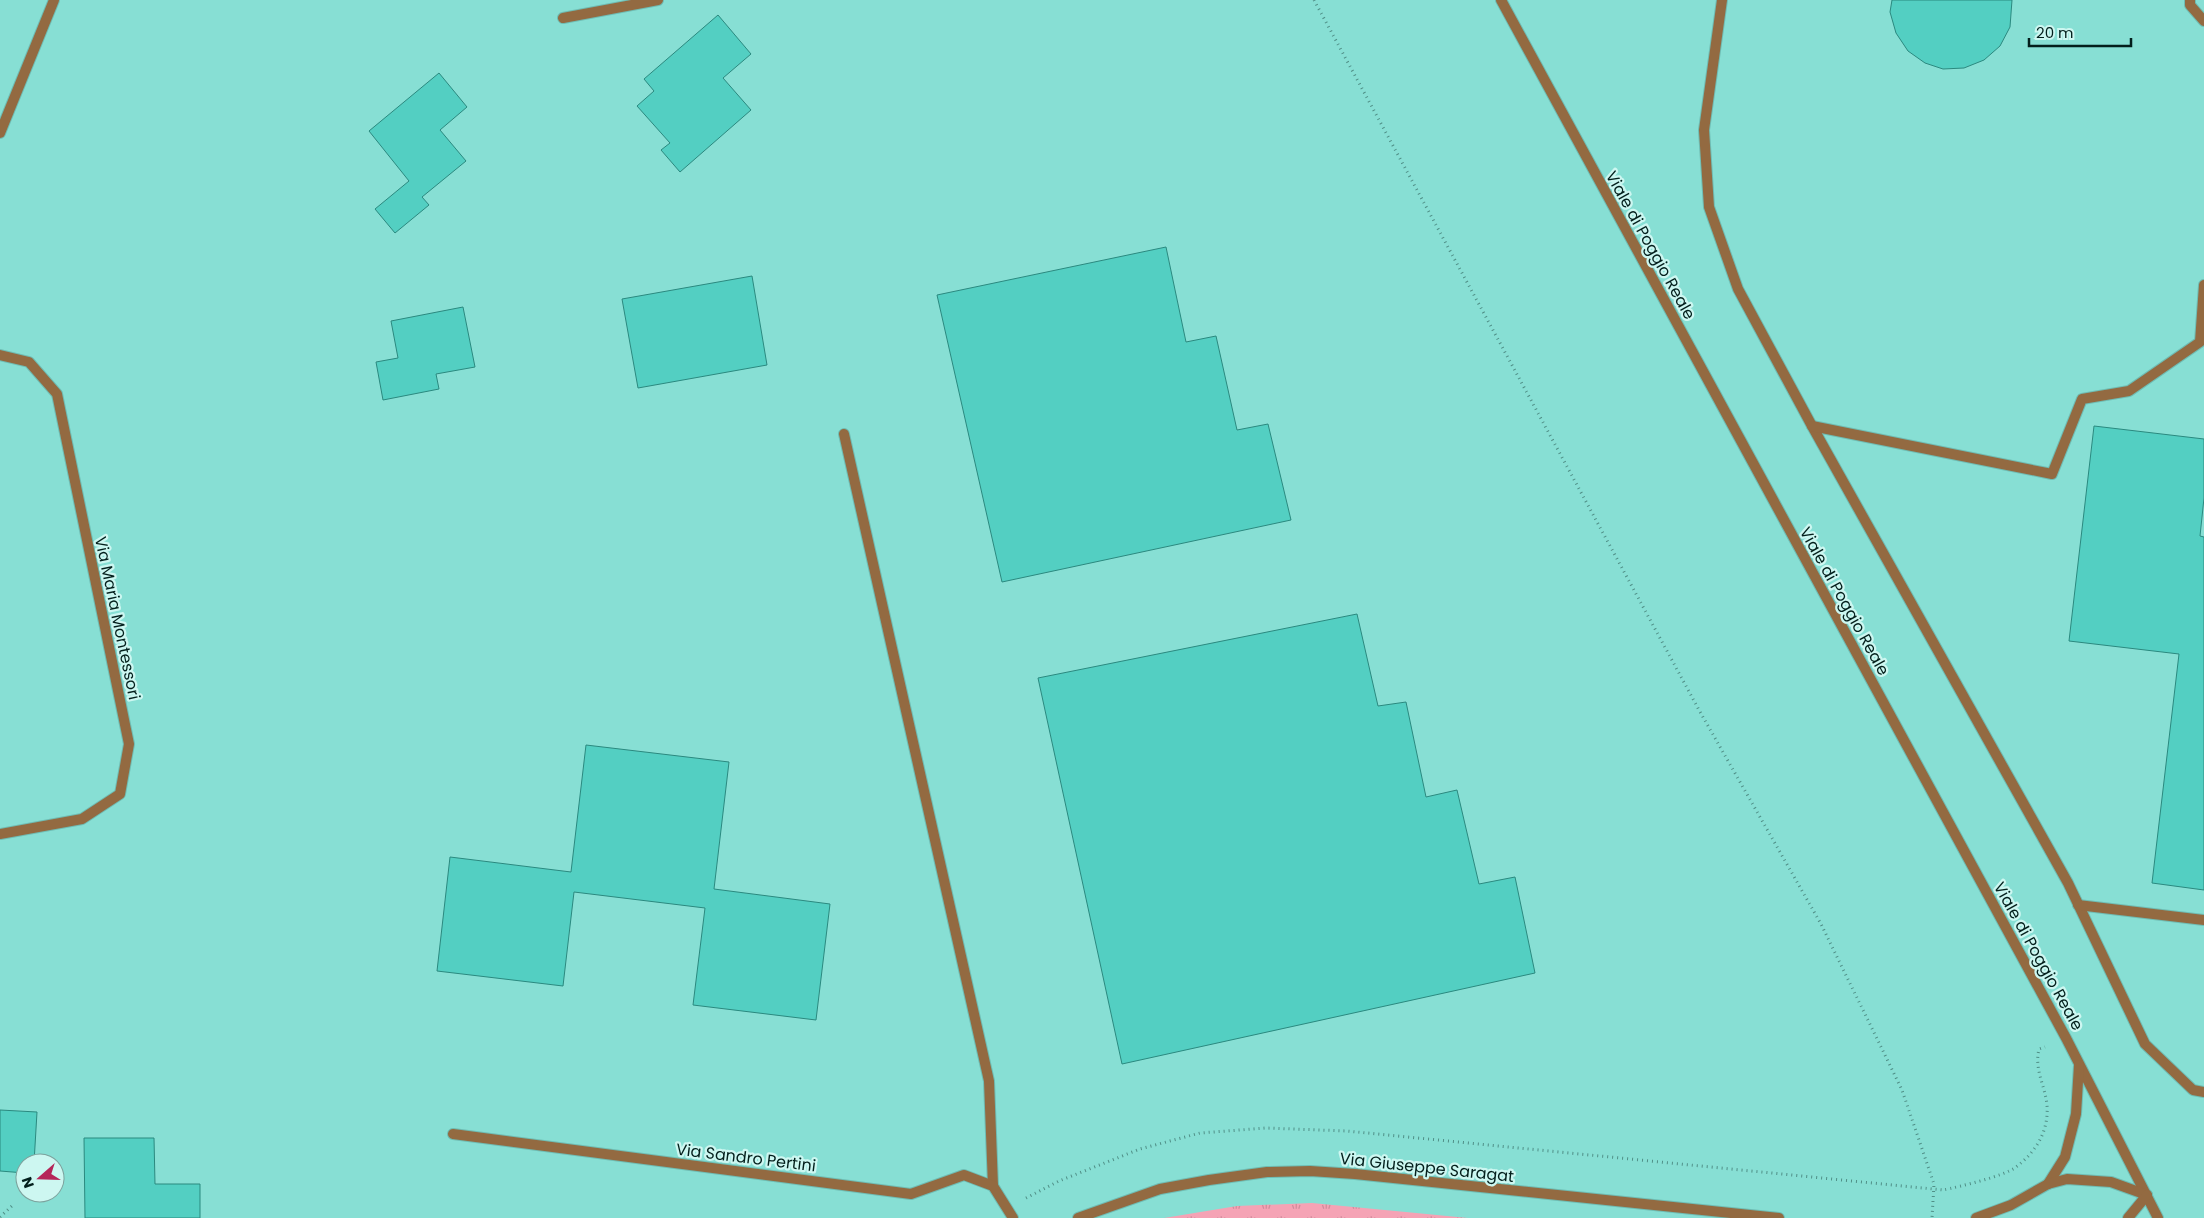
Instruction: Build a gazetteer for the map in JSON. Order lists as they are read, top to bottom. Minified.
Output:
{"streets":{"street":["Viale di Poggio Reale","Via Maria Montessori","Via Sandro Pertini","Via Giuseppe Saragat"]},"scale_bar":"20 m","north":"left"}
